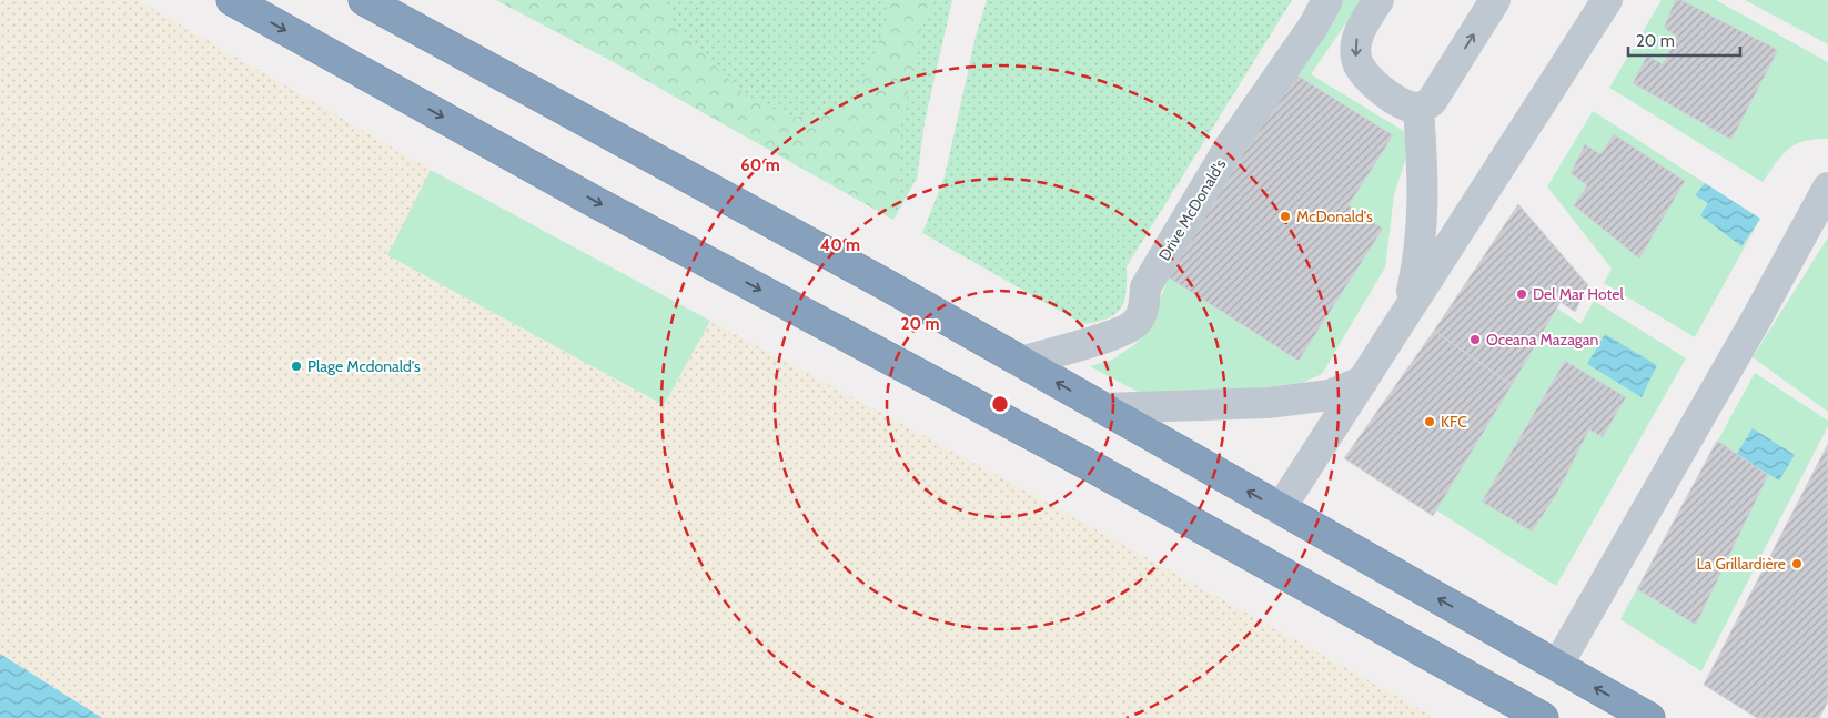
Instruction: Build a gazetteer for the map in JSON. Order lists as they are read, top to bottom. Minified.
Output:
{"streets":{"street":["Drive McDonald's"]},"places":["McDonald's","Del Mar Hotel","Oceana Mazagan","Plage Mcdonald's","KFC","La Grillardière"],"scale_bar":"20 m","rings":["60 m","40 m","20 m"]}
